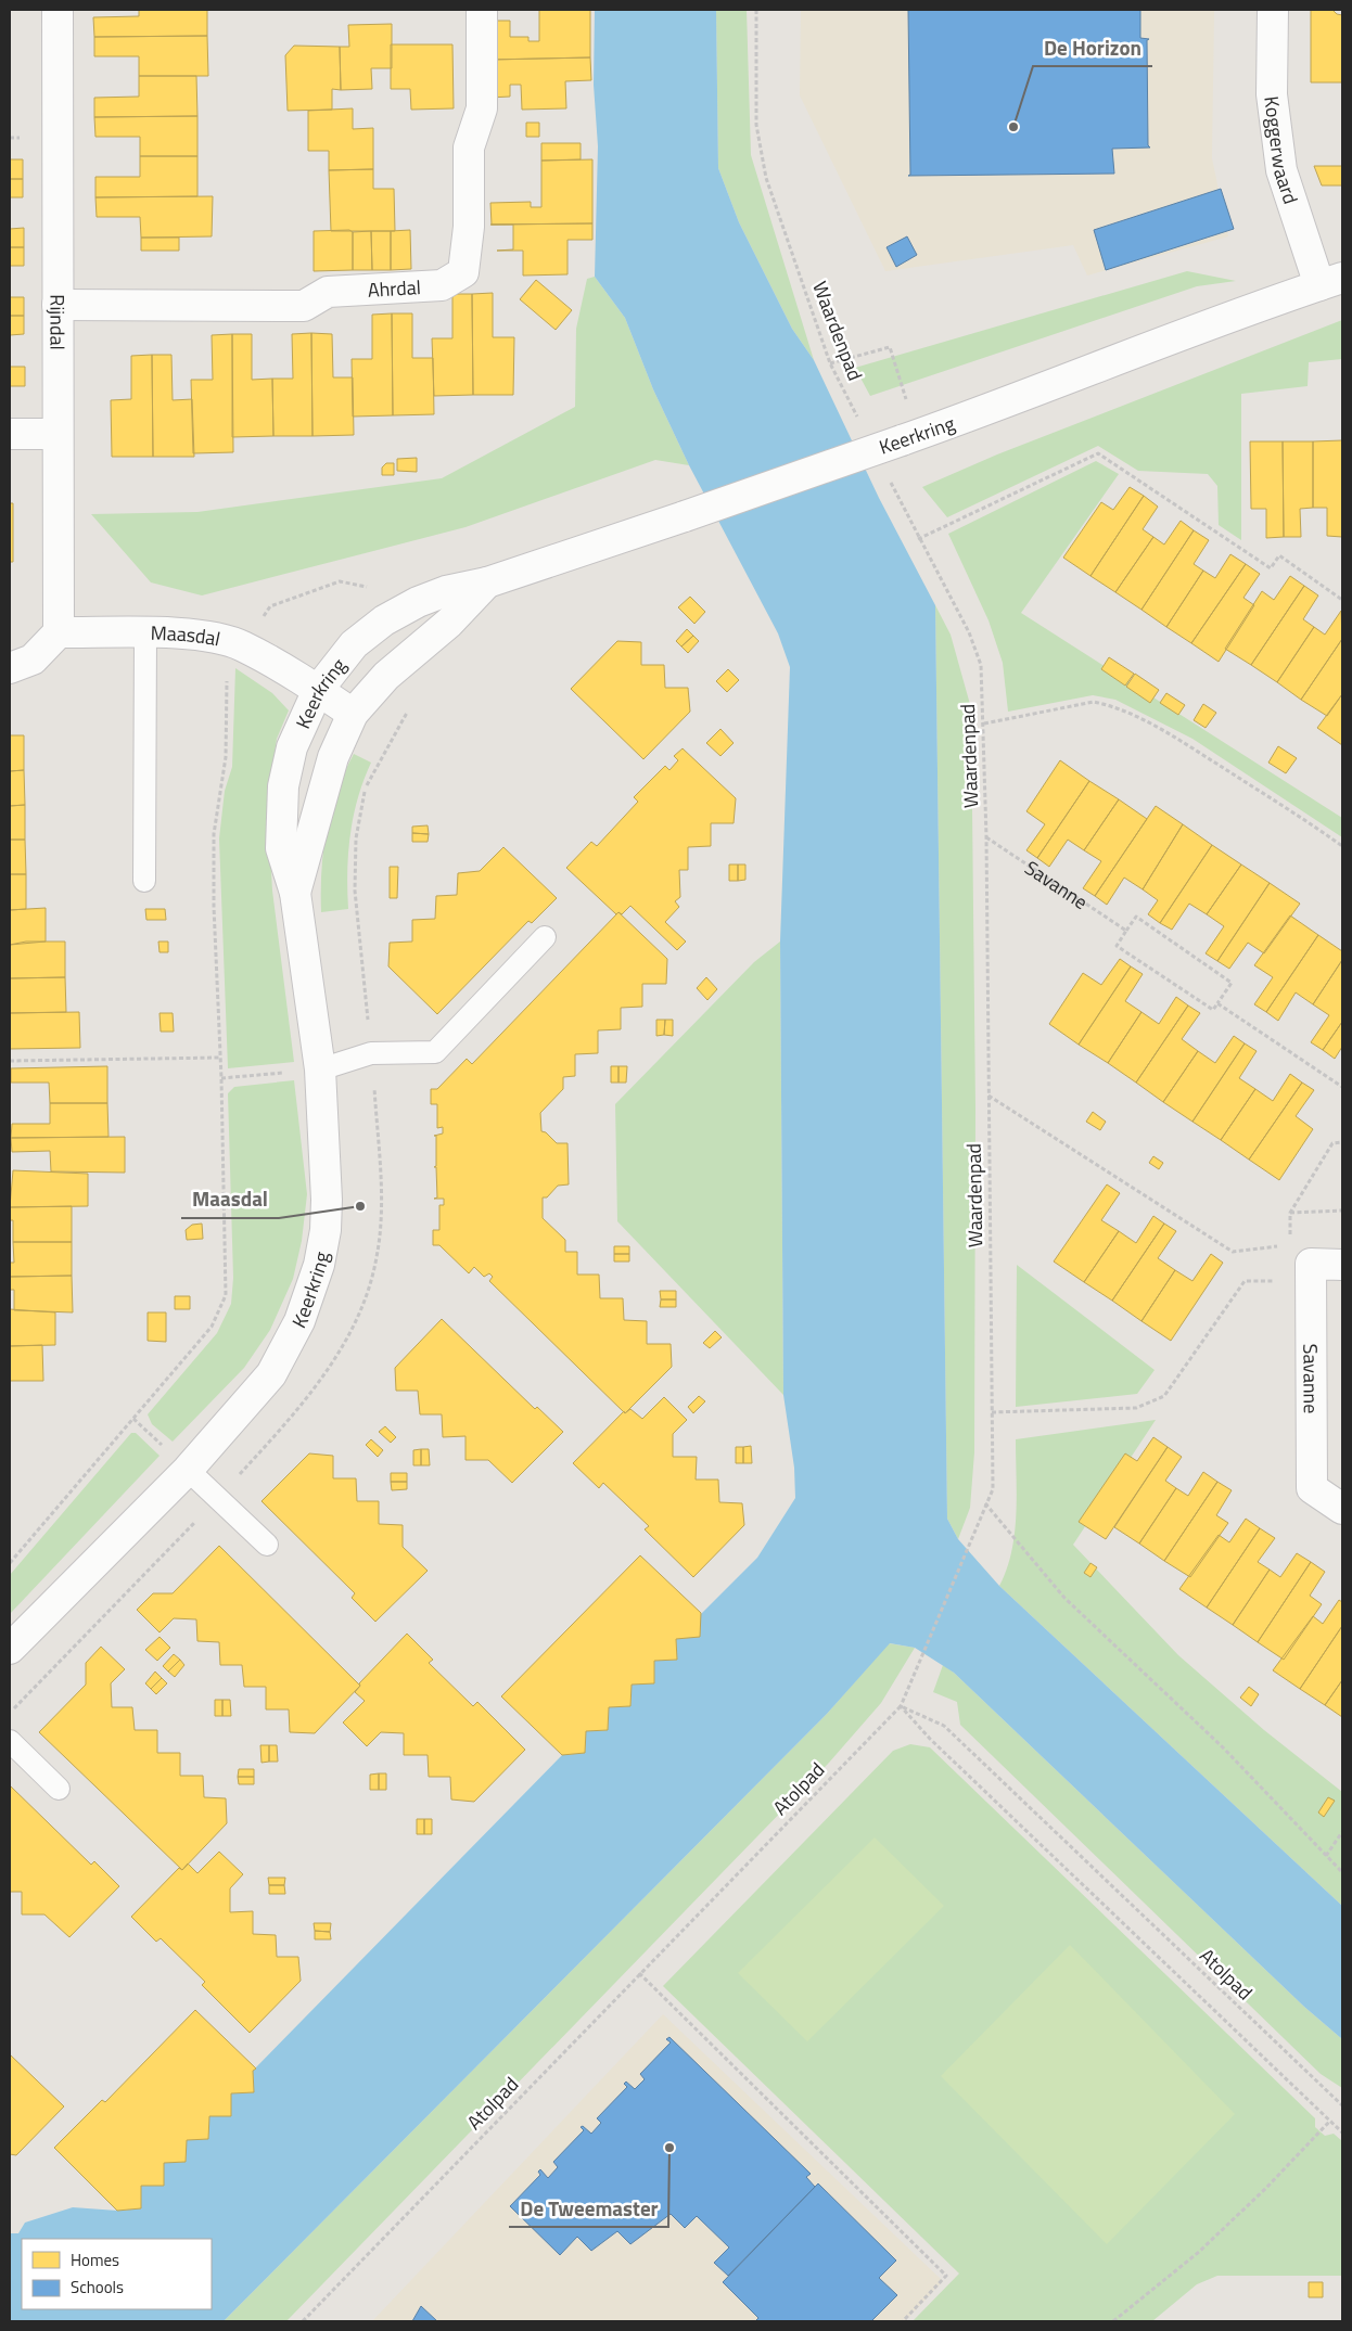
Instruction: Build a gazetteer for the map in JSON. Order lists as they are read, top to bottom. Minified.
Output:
{"streets":{"street":["Koggerwaard","Ahrdal","Rijndal","Keerkring","Maasdal","Savanne"],"path":["Waardenpad","Atolpad"]},"crossings":[["Koggerwaard","Keerkring"],["Ahrdal","Rijndal"],["Rijndal","Maasdal"],["Waardenpad","Savanne"],["Waardenpad","Atolpad"],["Keerkring","Maasdal"]],"places":["De Horizon","Maasdal","De Tweemaster"],"legend":["Homes","Schools"]}
